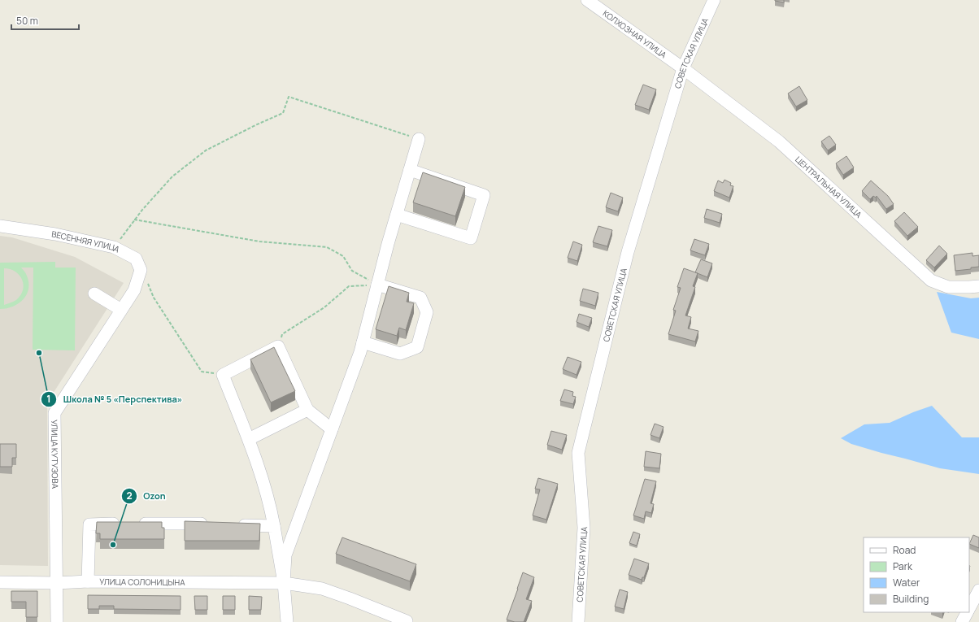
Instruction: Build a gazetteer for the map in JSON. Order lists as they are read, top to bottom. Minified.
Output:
{"streets":{"street":["КОЛХОЗНАЯ УЛИЦА","СОВЕТСКАЯ УЛИЦА","ЦЕНТРАЛЬНАЯ УЛИЦА","ВЕСЕННЯЯ УЛИЦА","УЛИЦА КУТУЗОВА","УЛИЦА СОЛОНИЦЫНА"]},"crossings":[["КОЛХОЗНАЯ УЛИЦА","СОВЕТСКАЯ УЛИЦА"],["КОЛХОЗНАЯ УЛИЦА","ЦЕНТРАЛЬНАЯ УЛИЦА"],["СОВЕТСКАЯ УЛИЦА","ЦЕНТРАЛЬНАЯ УЛИЦА"],["ВЕСЕННЯЯ УЛИЦА","УЛИЦА КУТУЗОВА"],["УЛИЦА КУТУЗОВА","УЛИЦА СОЛОНИЦЫНА"]],"places":["Школа № 5 «Перспектива»","Ozon"],"legend":["Road","Park","Water","Building"],"scale_bar":"50 m"}
